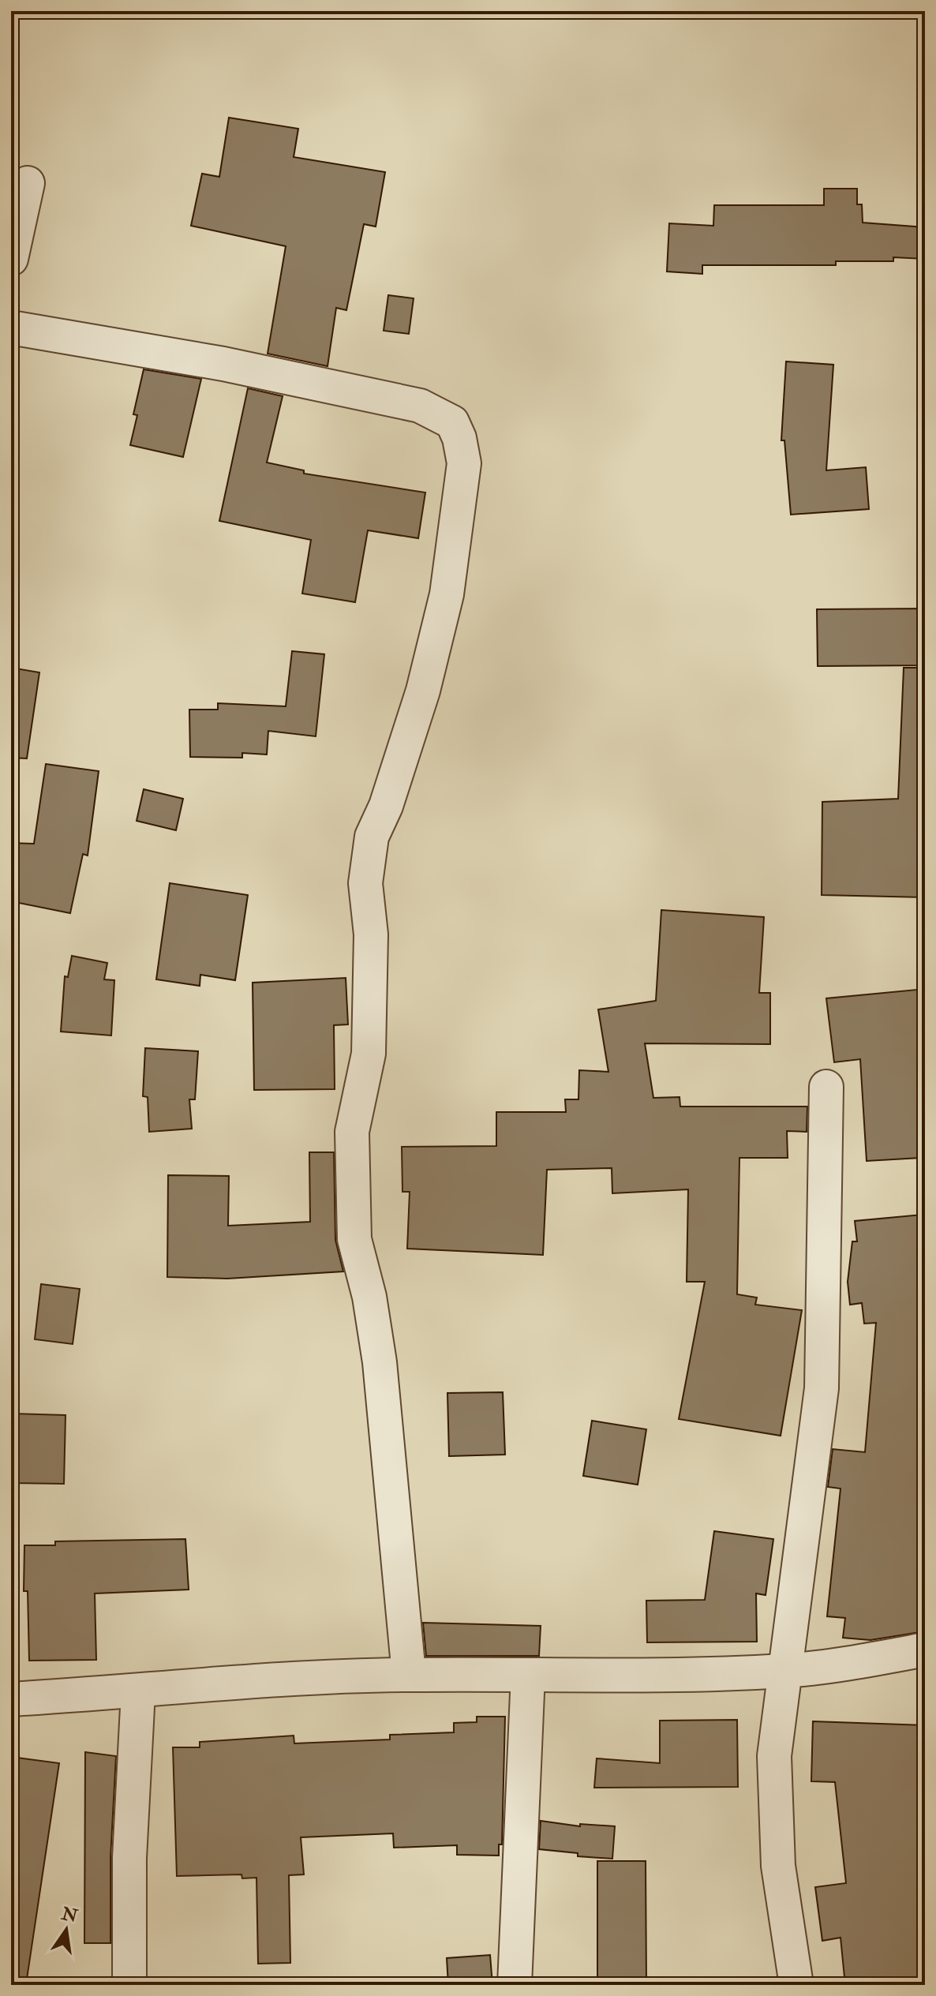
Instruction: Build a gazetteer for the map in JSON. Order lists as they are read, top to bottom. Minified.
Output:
{"north":"top"}
